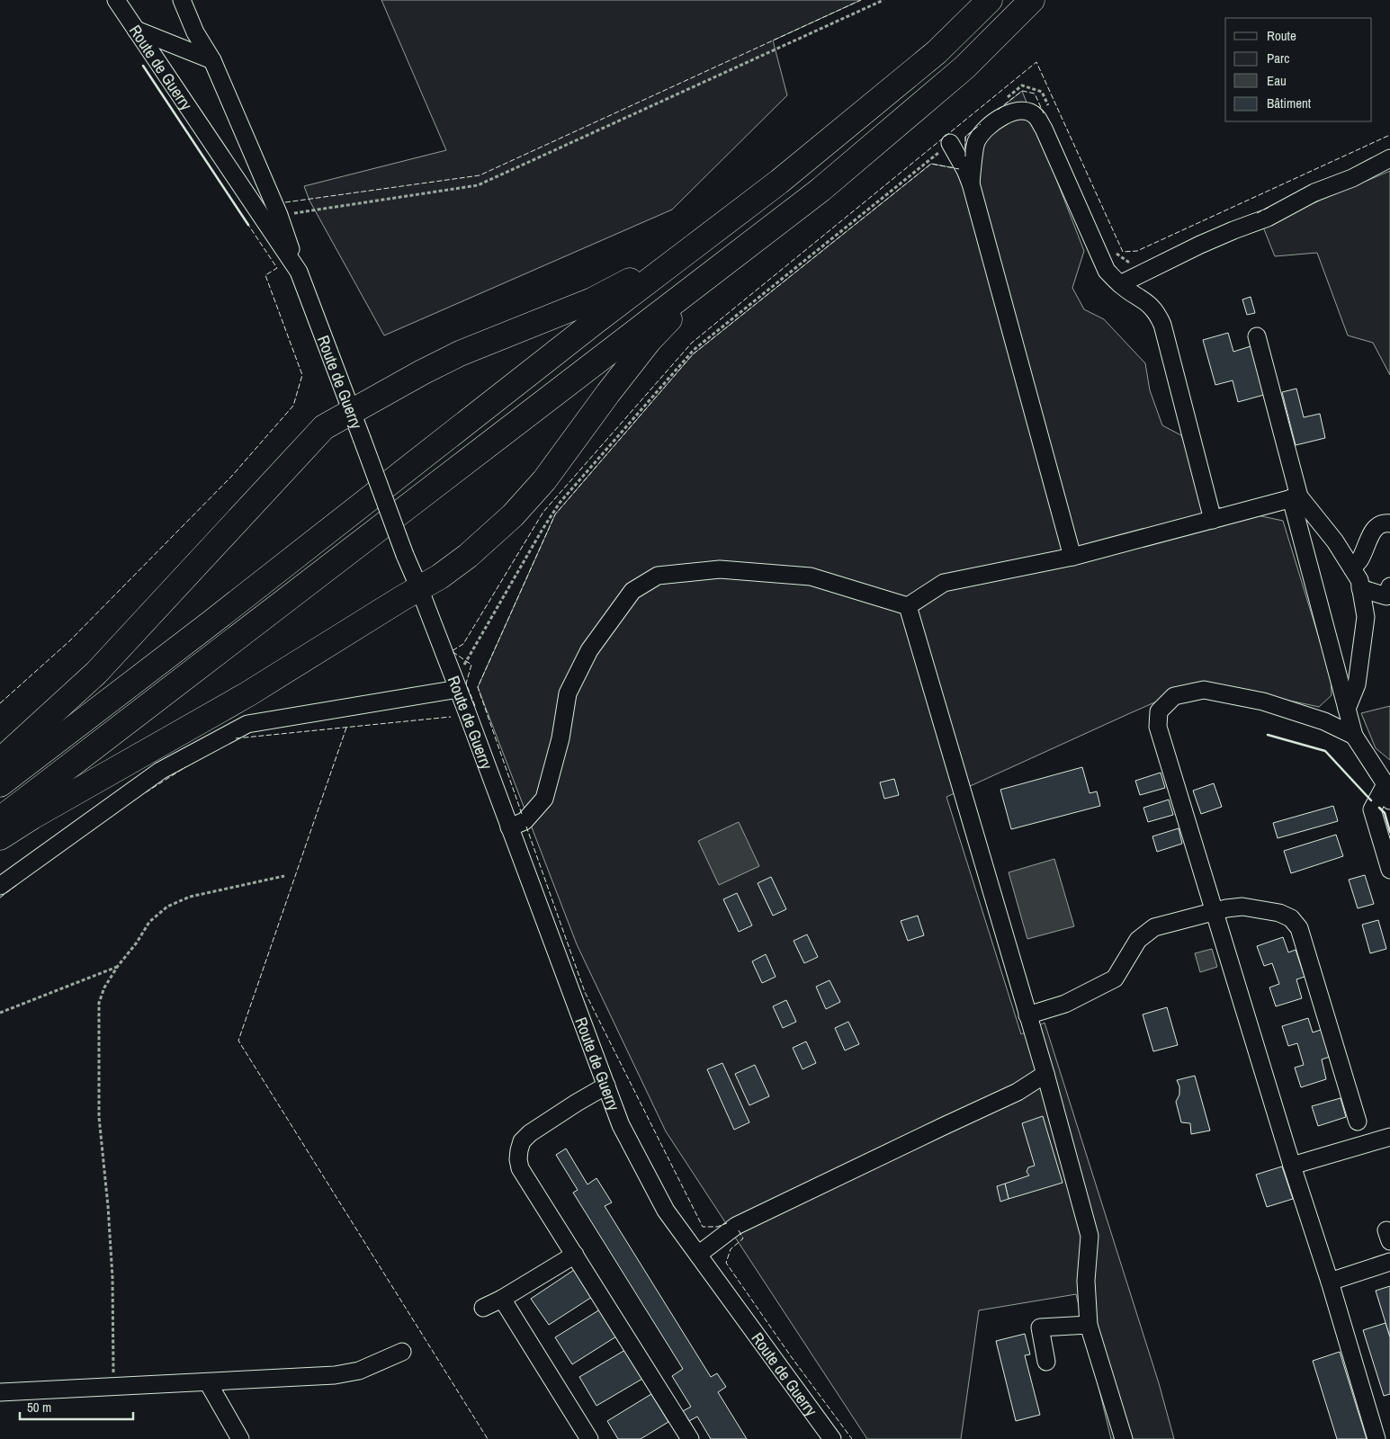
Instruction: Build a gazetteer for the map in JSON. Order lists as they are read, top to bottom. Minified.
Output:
{"streets":{"street":["Route de Guerry"]},"legend":["Route","Parc","Eau","Bâtiment"],"scale_bar":"50 m"}
